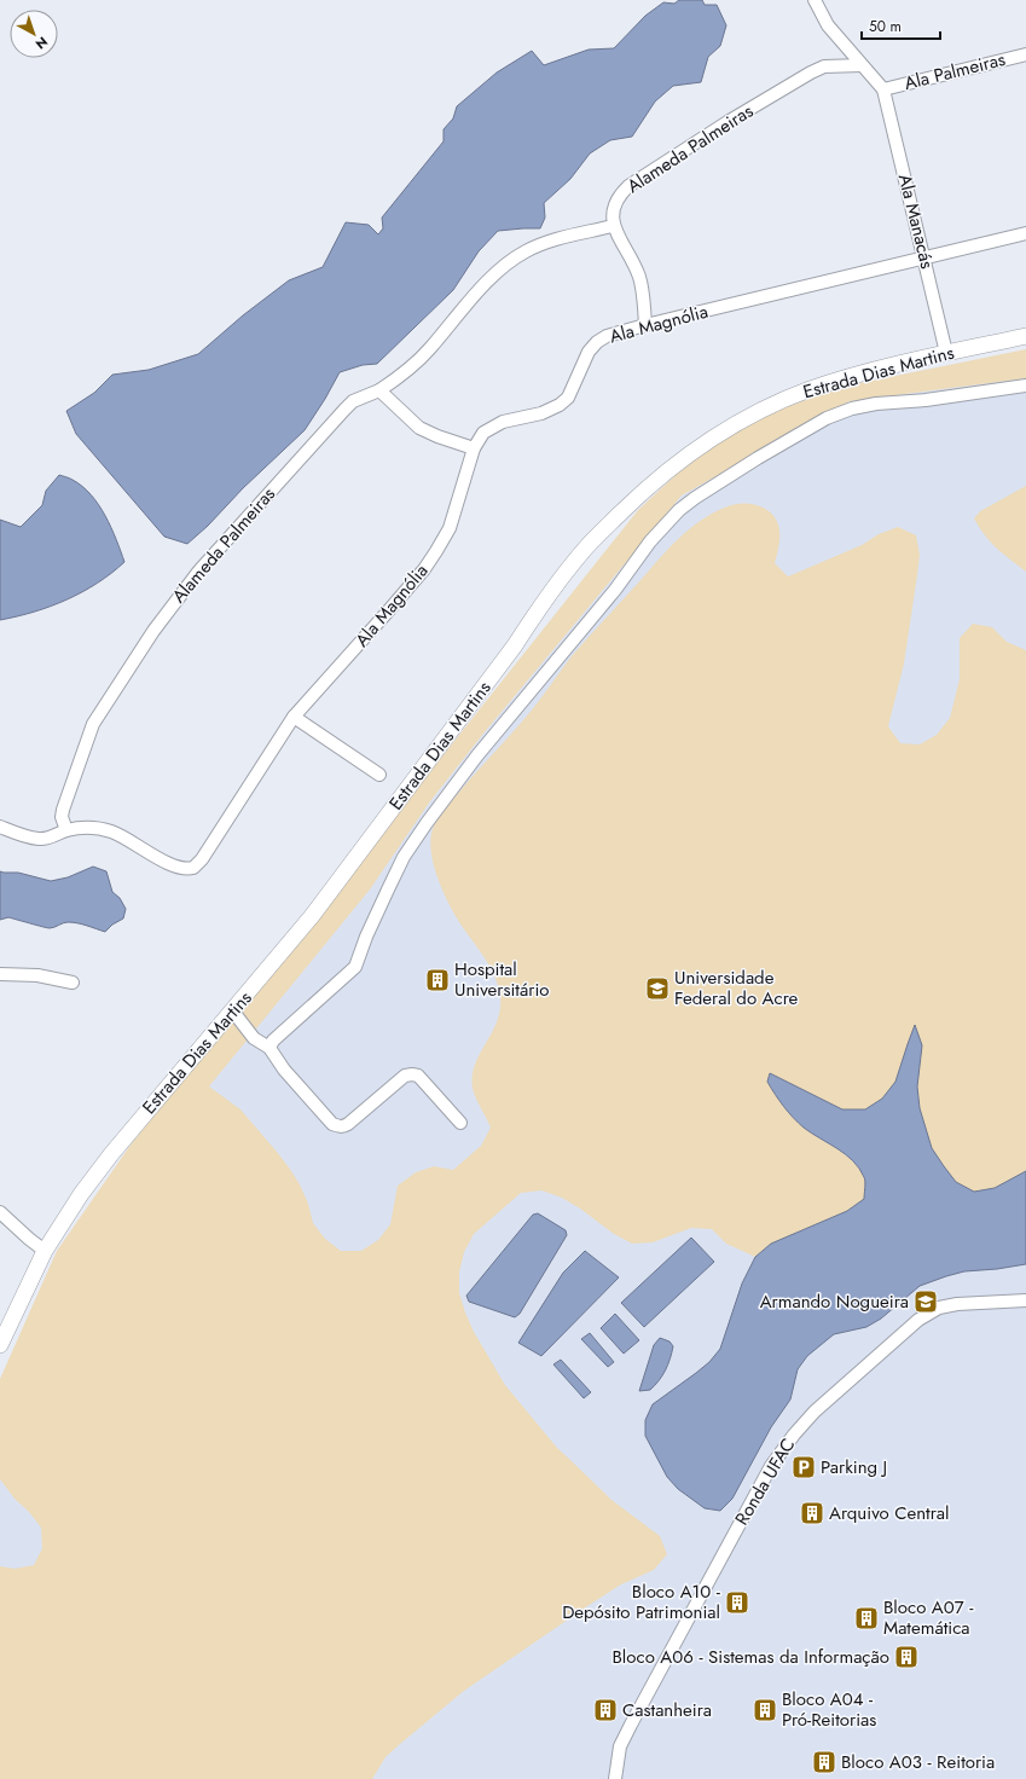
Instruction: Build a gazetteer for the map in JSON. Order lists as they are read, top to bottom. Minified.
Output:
{"streets":{"street":["Ala Palmeiras","Alameda Palmeiras","Ala Manacás","Ala Magnólia","Estrada Dias Martins","Ronda UFAC"]},"crossings":[["Ala Palmeiras","Ala Manacás"],["Alameda Palmeiras","Ala Magnólia"],["Ala Manacás","Ala Magnólia"],["Ala Manacás","Estrada Dias Martins"]],"places":{"building":["Hospital Universitário","Arquivo Central","Bloco A10 - Depósito Patrimonial","Bloco A07 - Matemática","Bloco A06 - Sistemas da Informação","Castanheira","Bloco A04 - Pró-Reitorias","Bloco A03 - Reitoria"],"school or university":["Universidade Federal do Acre","Armando Nogueira"],"parking":["Parking J"]},"scale_bar":"50 m","north":"bottom right"}
